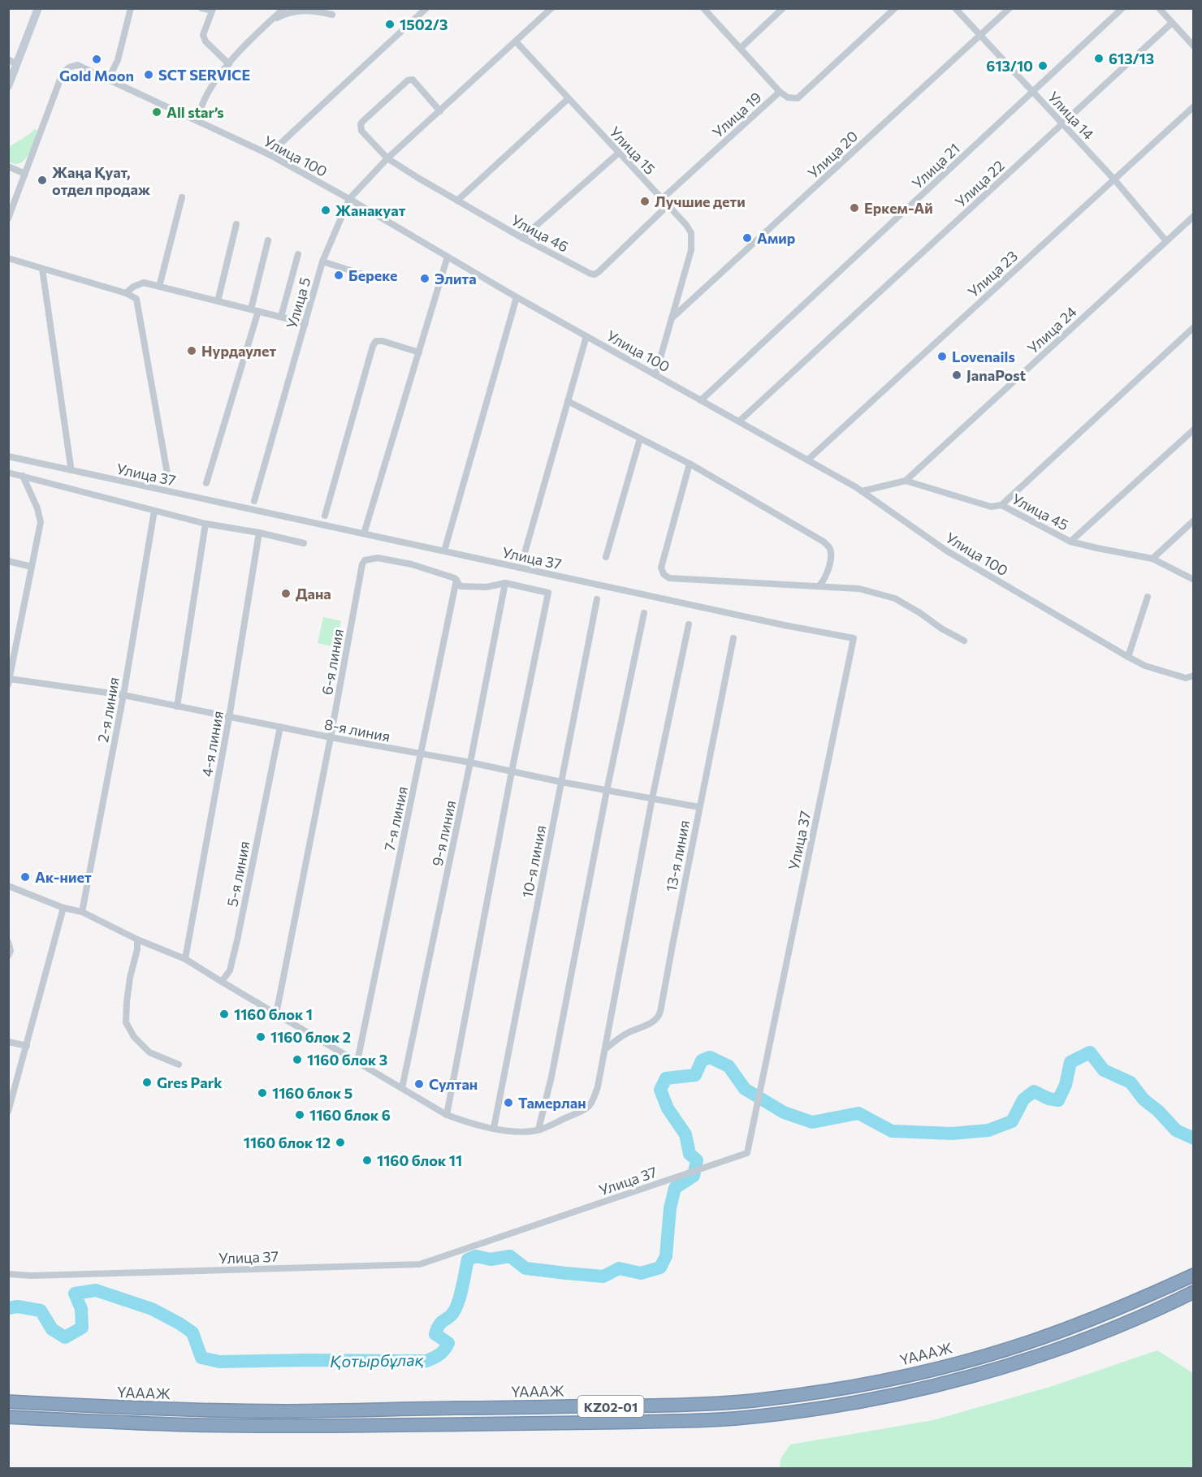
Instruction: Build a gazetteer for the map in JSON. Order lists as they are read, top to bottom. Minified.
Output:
{"streets":{"highway":["ҮАААЖ","KZ02-01"],"street":["Улица 19","Улица 14","Улица 15","Улица 20","Улица 100","Улица 21","Улица 22","Улица 46","Улица 23","Улица 5","Улица 24","Улица 37","Улица 45","6-я линия","2-я линия","8-я линия","4-я линия","7-я линия","9-я линия","13-я линия","10-я линия","5-я линия"]},"crossings":[["Улица 19","Улица 15"],["Улица 14","Улица 20"],["Улица 14","Улица 21"],["Улица 14","Улица 22"],["Улица 14","Улица 23"],["Улица 14","Улица 24"],["Улица 15","Улица 20"],["Улица 15","Улица 100"],["Улица 15","Улица 46"],["Улица 100","Улица 21"],["Улица 100","Улица 22"],["Улица 100","Улица 23"],["Улица 100","Улица 5"],["Улица 24","Улица 45"],["6-я линия","8-я линия"],["6-я линия","7-я линия"],["6-я линия","9-я линия"],["2-я линия","8-я линия"],["8-я линия","4-я линия"],["8-я линия","7-я линия"],["8-я линия","9-я линия"],["8-я линия","13-я линия"],["8-я линия","10-я линия"],["8-я линия","5-я линия"]],"water":["Қотырбұлақ"],"places":["1502/3","613/13","Gold Moon","613/10","SCT SERVICE","All star’s","Жаңа Қуат, отдел продаж","Лучшие дети","Еркем-Ай","Жанакуат","Амир","Береке","Элита","Нурдаулет","Lovenails","JanaPost","Дана","Ак-ниет","1160 блок 1","1160 блок 2","1160 блок 3","Gres Park","Султан","1160 блок 5","Тамерлан","1160 блок 6","1160 блок 12","1160 блок 11"]}
